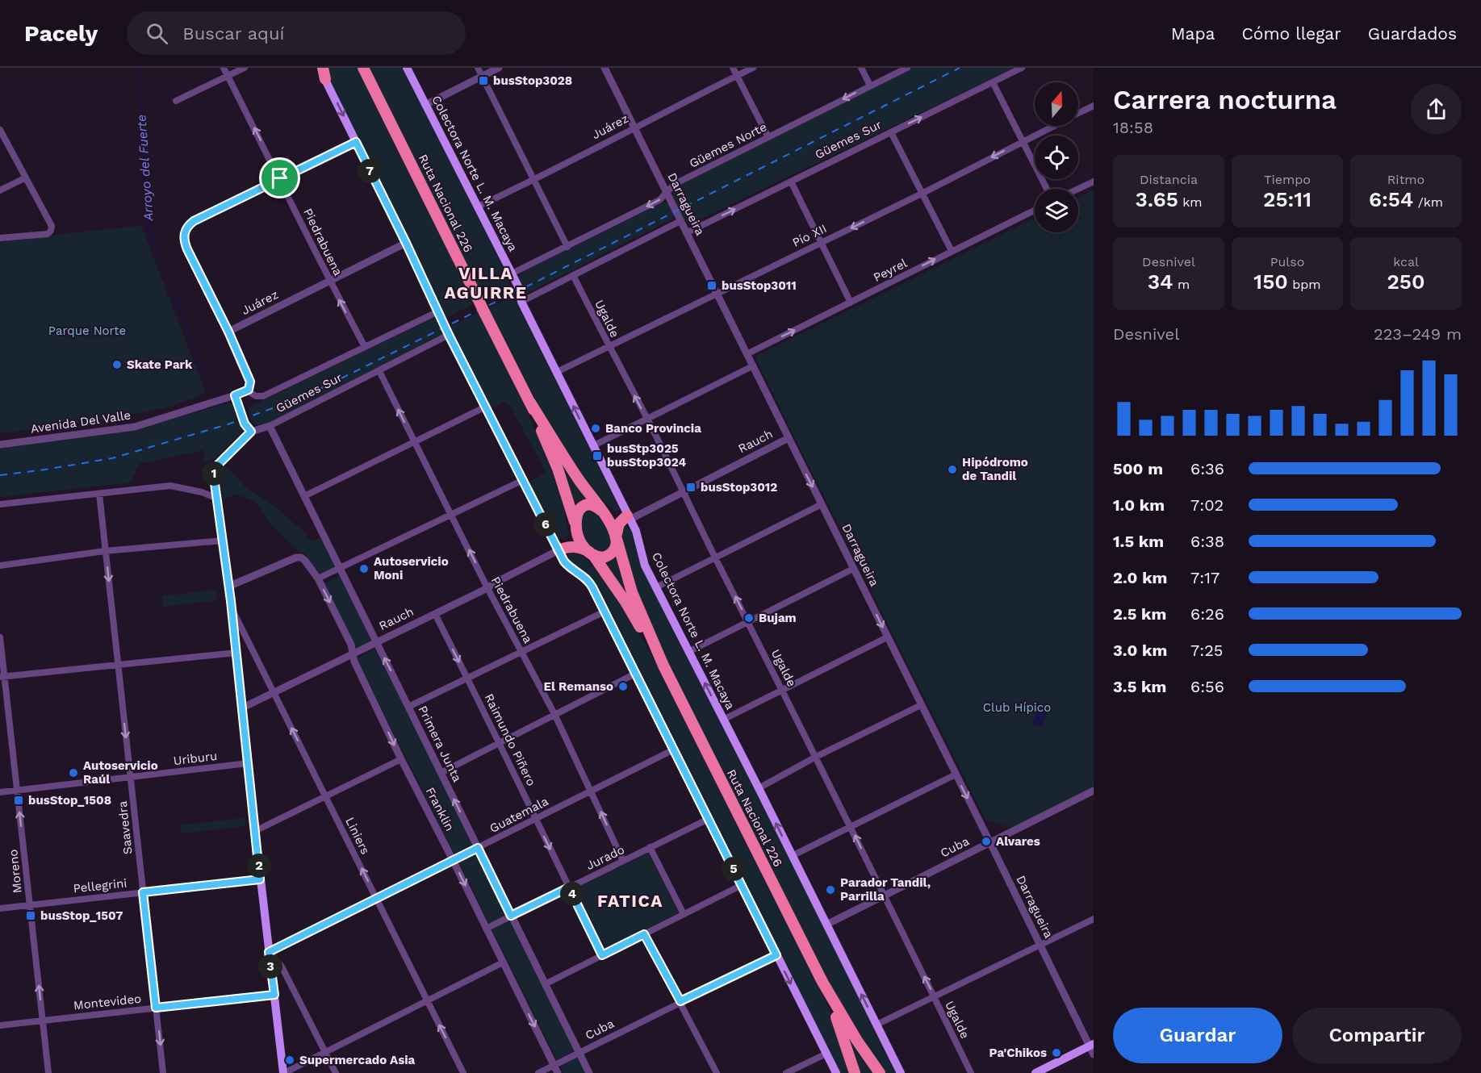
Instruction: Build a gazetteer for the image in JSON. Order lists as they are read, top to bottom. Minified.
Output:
{"streets":{"highway":["Ruta Nacional 226"],"main road":["Colectora Norte L. M. Macaya"],"street":["Juárez","Güemes Sur","Güemes Norte","Darragueira","Pío XII","Piedrabuena","Peyrel","Ugalde","Avenida Del Valle","Rauch","Raimundo Piñero","Primera Junta","Uriburu","Franklin","Guatemala","Saavedra","Liniers","Cuba","Jurado","Moreno","Pellegrini","Montevideo"]},"crossings":[["Juárez","Colectora Norte L. M. Macaya"],["Juárez","Darragueira"],["Juárez","Piedrabuena"],["Güemes Sur","Darragueira"],["Güemes Sur","Piedrabuena"],["Güemes Sur","Primera Junta"],["Güemes Norte","Colectora Norte L. M. Macaya"],["Güemes Norte","Darragueira"],["Colectora Norte L. M. Macaya","Pío XII"],["Colectora Norte L. M. Macaya","Rauch"],["Colectora Norte L. M. Macaya","Cuba"],["Darragueira","Pío XII"],["Darragueira","Peyrel"],["Darragueira","Rauch"],["Darragueira","Cuba"],["Pío XII","Ugalde"],["Piedrabuena","Rauch"],["Piedrabuena","Guatemala"],["Piedrabuena","Jurado"],["Ugalde","Rauch"],["Ugalde","Cuba"],["Rauch","Raimundo Piñero"],["Rauch","Primera Junta"],["Rauch","Franklin"],["Rauch","Liniers"],["Raimundo Piñero","Guatemala"],["Raimundo Piñero","Jurado"],["Primera Junta","Guatemala"],["Primera Junta","Cuba"],["Primera Junta","Jurado"],["Uriburu","Saavedra"],["Uriburu","Moreno"],["Franklin","Guatemala"],["Franklin","Cuba"],["Franklin","Jurado"],["Guatemala","Liniers"],["Saavedra","Pellegrini"],["Saavedra","Montevideo"],["Moreno","Pellegrini"],["Moreno","Montevideo"]],"one_way":["Pío XII","Piedrabuena","Peyrel","Ugalde","Raimundo Piñero","Franklin","Saavedra","Liniers","Moreno"],"districts":["VILLA AGUIRRE","FATICA"],"water":["Arroyo del Fuerte"],"parks":["Parque Norte","Club Hípico"],"places":{"transit":["busStop3028","busStop3011","busStp3025 busStop3024","busStop3012","busStop_1508","busStop_1507"],"other":["Skate Park","Banco Provincia","Hipódromo de Tandil","Autoservicio Moni","Bujam","El Remanso","Autoservicio Raúl","Alvares","Parador Tandil, Parrilla","Pa'Chikos","Supermercado Asia"]},"north":"top","page":{"header":"Pacely","search":"Buscar aquí","nav":["Mapa","Cómo llegar","Guardados"],"heading":["Carrera nocturna","18:58"],"stats":[["Distancia","3.65 km"],["Tiempo","25:11"],["Ritmo","6:54 /km"],["Desnivel","34 m"],["Pulso","150 bpm"],["kcal","250"]],"pins":["7","1","6","2","5","4","3"],"chart":["Desnivel","223–249 m"],"list":[{"name":"500 m","note":"6:36"},{"name":"1.0 km","note":"7:02"},{"name":"1.5 km","note":"6:38"},{"name":"2.0 km","note":"7:17"},{"name":"2.5 km","note":"6:26"},{"name":"3.0 km","note":"7:25"},{"name":"3.5 km","note":"6:56"}],"buttons":["Guardar","Compartir"]}}
